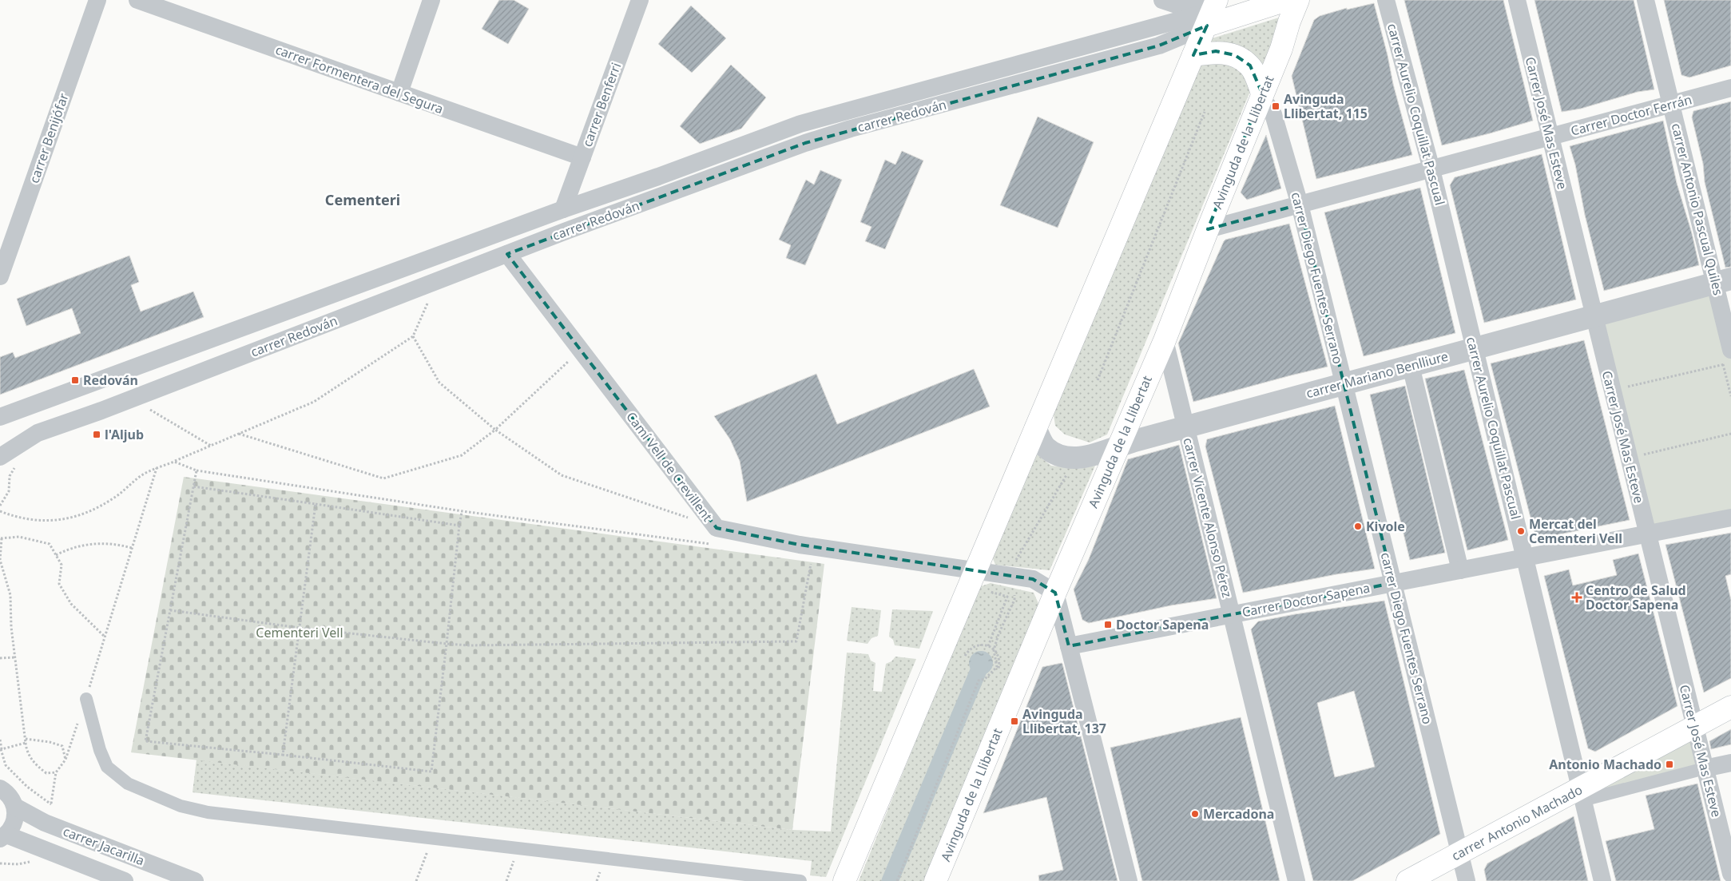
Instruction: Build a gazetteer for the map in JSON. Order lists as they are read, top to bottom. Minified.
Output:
{"streets":{"main road":["Avinguda de la Llibertat","carrer Antonio Machado"],"street":["carrer Formentera del Segura","carrer Benferri","carrer Aurelio Coquillat Pascual","Carrer Doctor Ferrán","carrer Redován","Carrer José Mas Esteve","carrer Benijófar","carrer Antonio Pascual Quiles","carrer Diego Fuentes Serrano","carrer Mariano Benlliure","Camí Vell de Crevillent","carrer Vicente Alonso Pérez","Carrer Doctor Sapena","carrer Jacarilla"]},"crossings":[["carrer Formentera del Segura","carrer Benferri"],["carrer Benferri","carrer Redován"],["carrer Aurelio Coquillat Pascual","Carrer Doctor Ferrán"],["carrer Aurelio Coquillat Pascual","carrer Mariano Benlliure"],["carrer Aurelio Coquillat Pascual","Carrer Doctor Sapena"],["carrer Aurelio Coquillat Pascual","carrer Antonio Machado"],["Carrer Doctor Ferrán","Carrer José Mas Esteve"],["Carrer Doctor Ferrán","Avinguda de la Llibertat"],["Carrer Doctor Ferrán","carrer Antonio Pascual Quiles"],["Carrer Doctor Ferrán","carrer Diego Fuentes Serrano"],["carrer Redován","Camí Vell de Crevillent"],["Carrer José Mas Esteve","carrer Mariano Benlliure"],["Carrer José Mas Esteve","Carrer Doctor Sapena"],["Carrer José Mas Esteve","carrer Antonio Machado"],["Avinguda de la Llibertat","carrer Diego Fuentes Serrano"],["Avinguda de la Llibertat","carrer Mariano Benlliure"],["Avinguda de la Llibertat","Camí Vell de Crevillent"],["Avinguda de la Llibertat","carrer Vicente Alonso Pérez"],["carrer Antonio Pascual Quiles","carrer Mariano Benlliure"],["carrer Diego Fuentes Serrano","carrer Mariano Benlliure"],["carrer Diego Fuentes Serrano","Carrer Doctor Sapena"],["carrer Diego Fuentes Serrano","carrer Antonio Machado"],["carrer Mariano Benlliure","carrer Vicente Alonso Pérez"],["carrer Vicente Alonso Pérez","Carrer Doctor Sapena"]],"districts":["Cementeri"],"parks":["Cementeri Vell"],"places":{"transit":["Avinguda Llibertat, 115","Redován","l'Aljub","Doctor Sapena","Avinguda Llibertat, 137","Antonio Machado"],"other":["Kivole","Mercat del Cementeri Vell","Mercadona"],"health":["Centro de Salud Doctor Sapena"]}}
